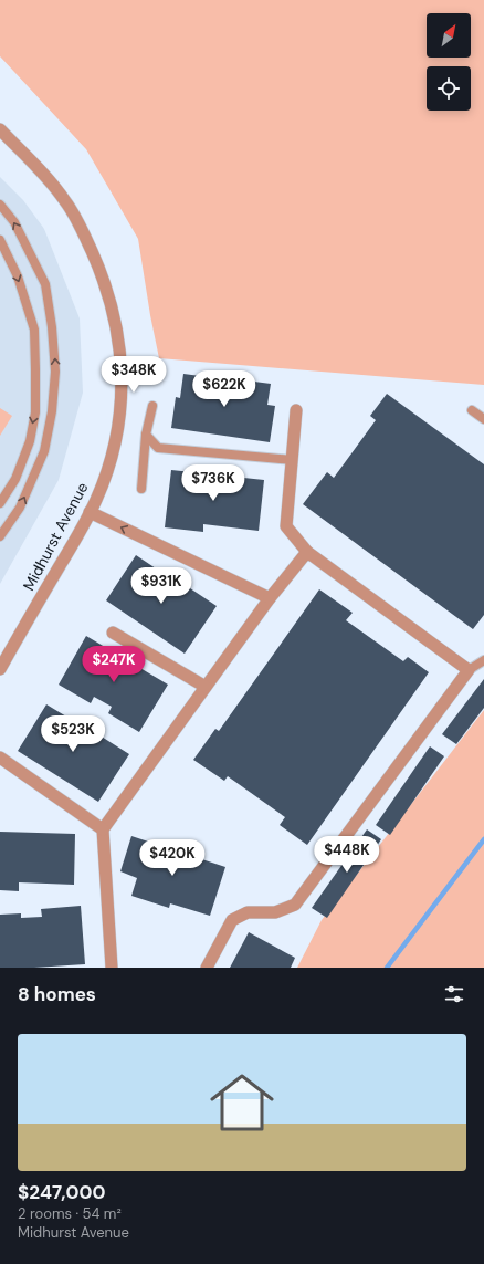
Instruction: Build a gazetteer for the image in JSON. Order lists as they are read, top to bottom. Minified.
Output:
{"streets":{"street":["Midhurst Avenue"]},"north":"top right","page":{"price":["$348K","$622K","$736K","$931K","$247K","$523K","$448K","$420K"],"heading":"8 homes","list":[{"name":"$247,000","note":"2 rooms · 54 m² · Midhurst Avenue"}]}}
